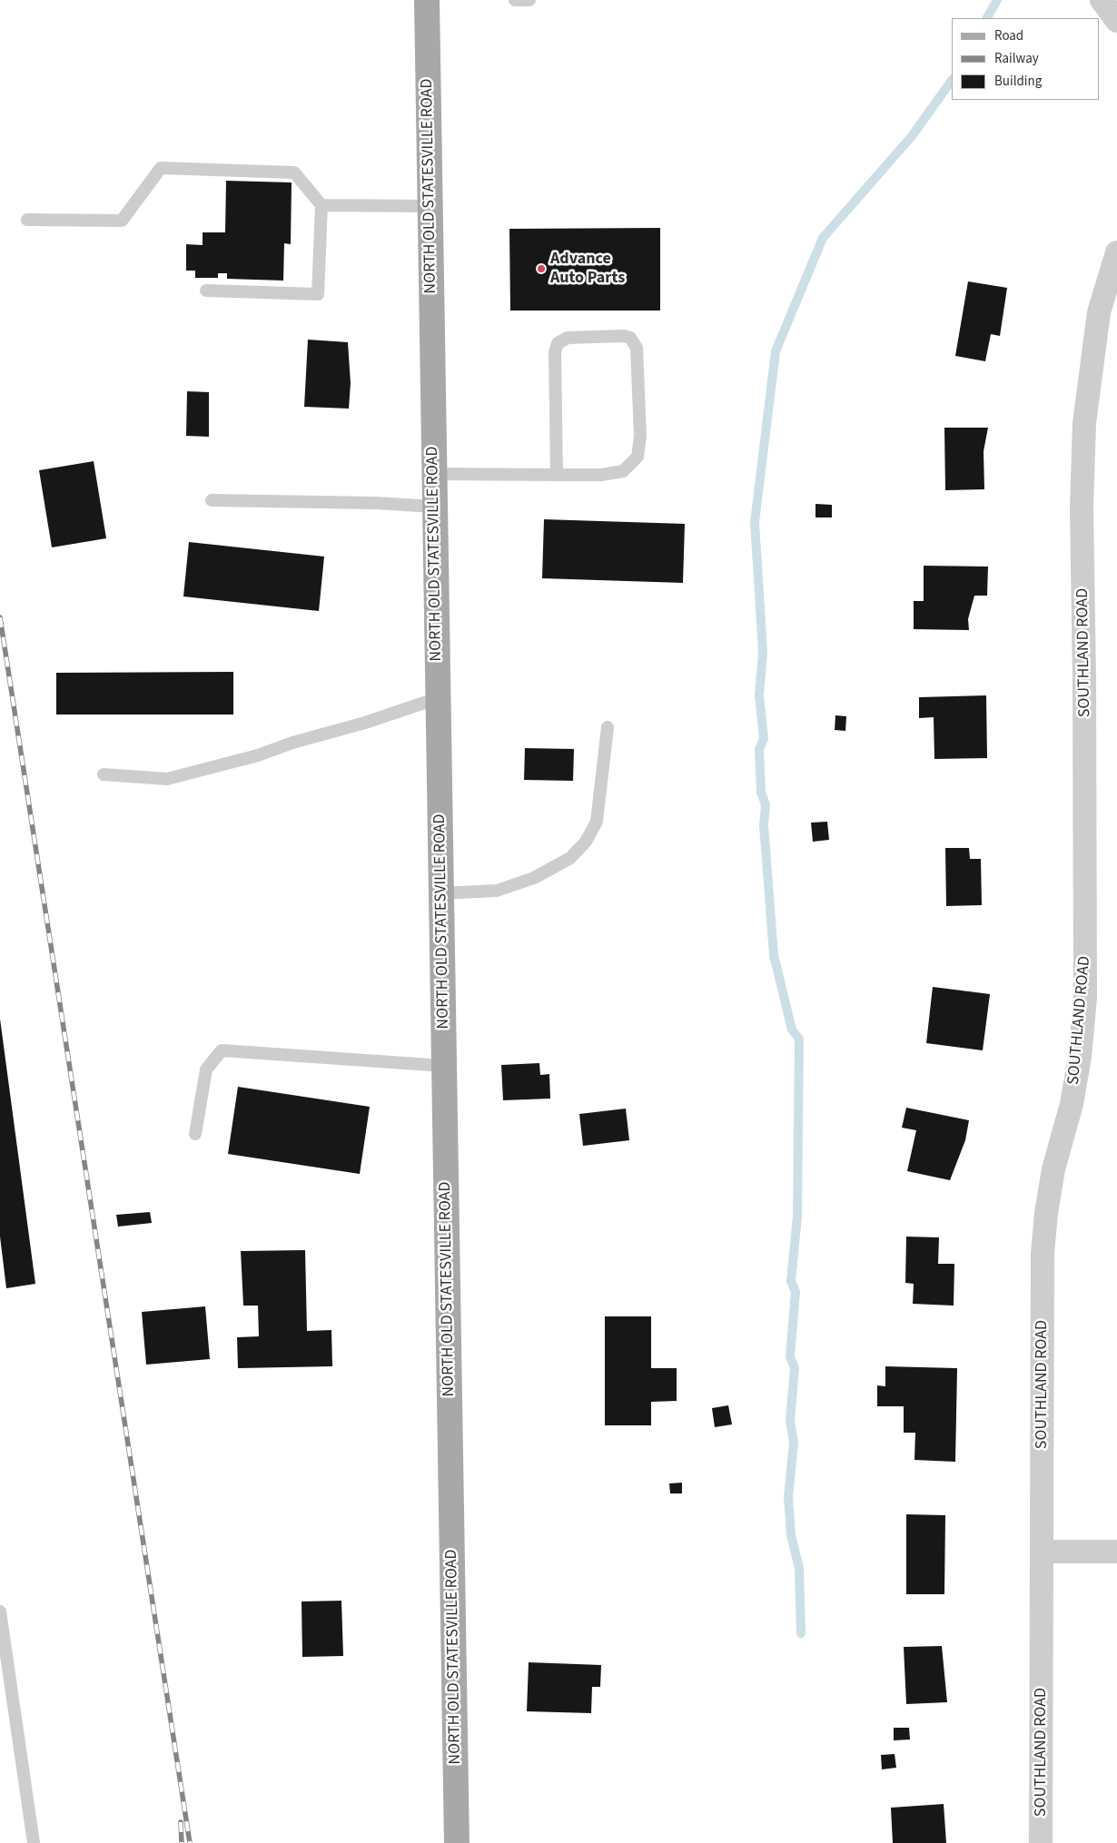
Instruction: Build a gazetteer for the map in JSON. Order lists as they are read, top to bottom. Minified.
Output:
{"streets":{"main road":["NORTH OLD STATESVILLE ROAD"],"street":["SOUTHLAND ROAD"]},"places":["Advance Auto Parts"],"legend":["Road","Railway","Building"]}
